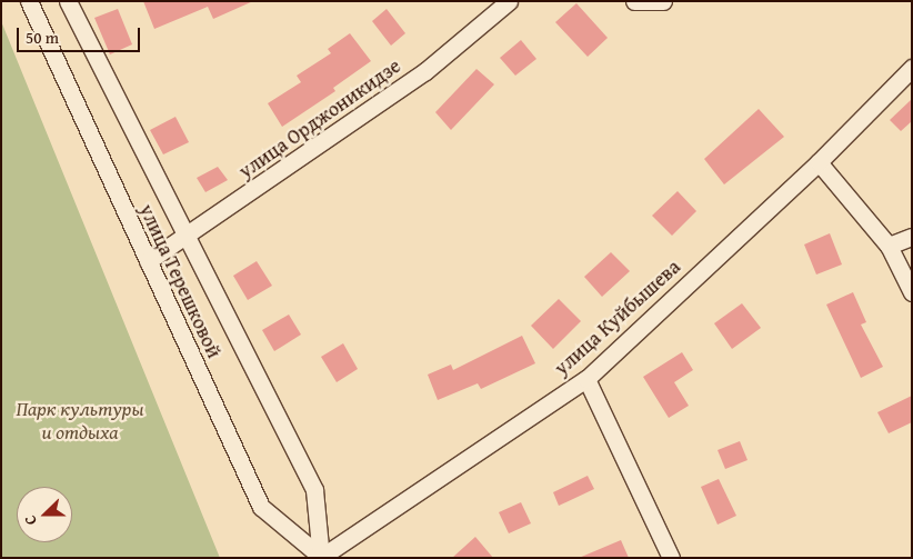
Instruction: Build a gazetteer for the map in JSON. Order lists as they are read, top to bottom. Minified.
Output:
{"streets":{"street":["улица Орджоникидзе","улица Терешковой","улица Куйбышева"]},"crossings":[["улица Орджоникидзе","улица Терешковой"],["улица Терешковой","улица Куйбышева"]],"parks":["Парк культуры и отдыха"],"scale_bar":"50 m","north":"left"}
